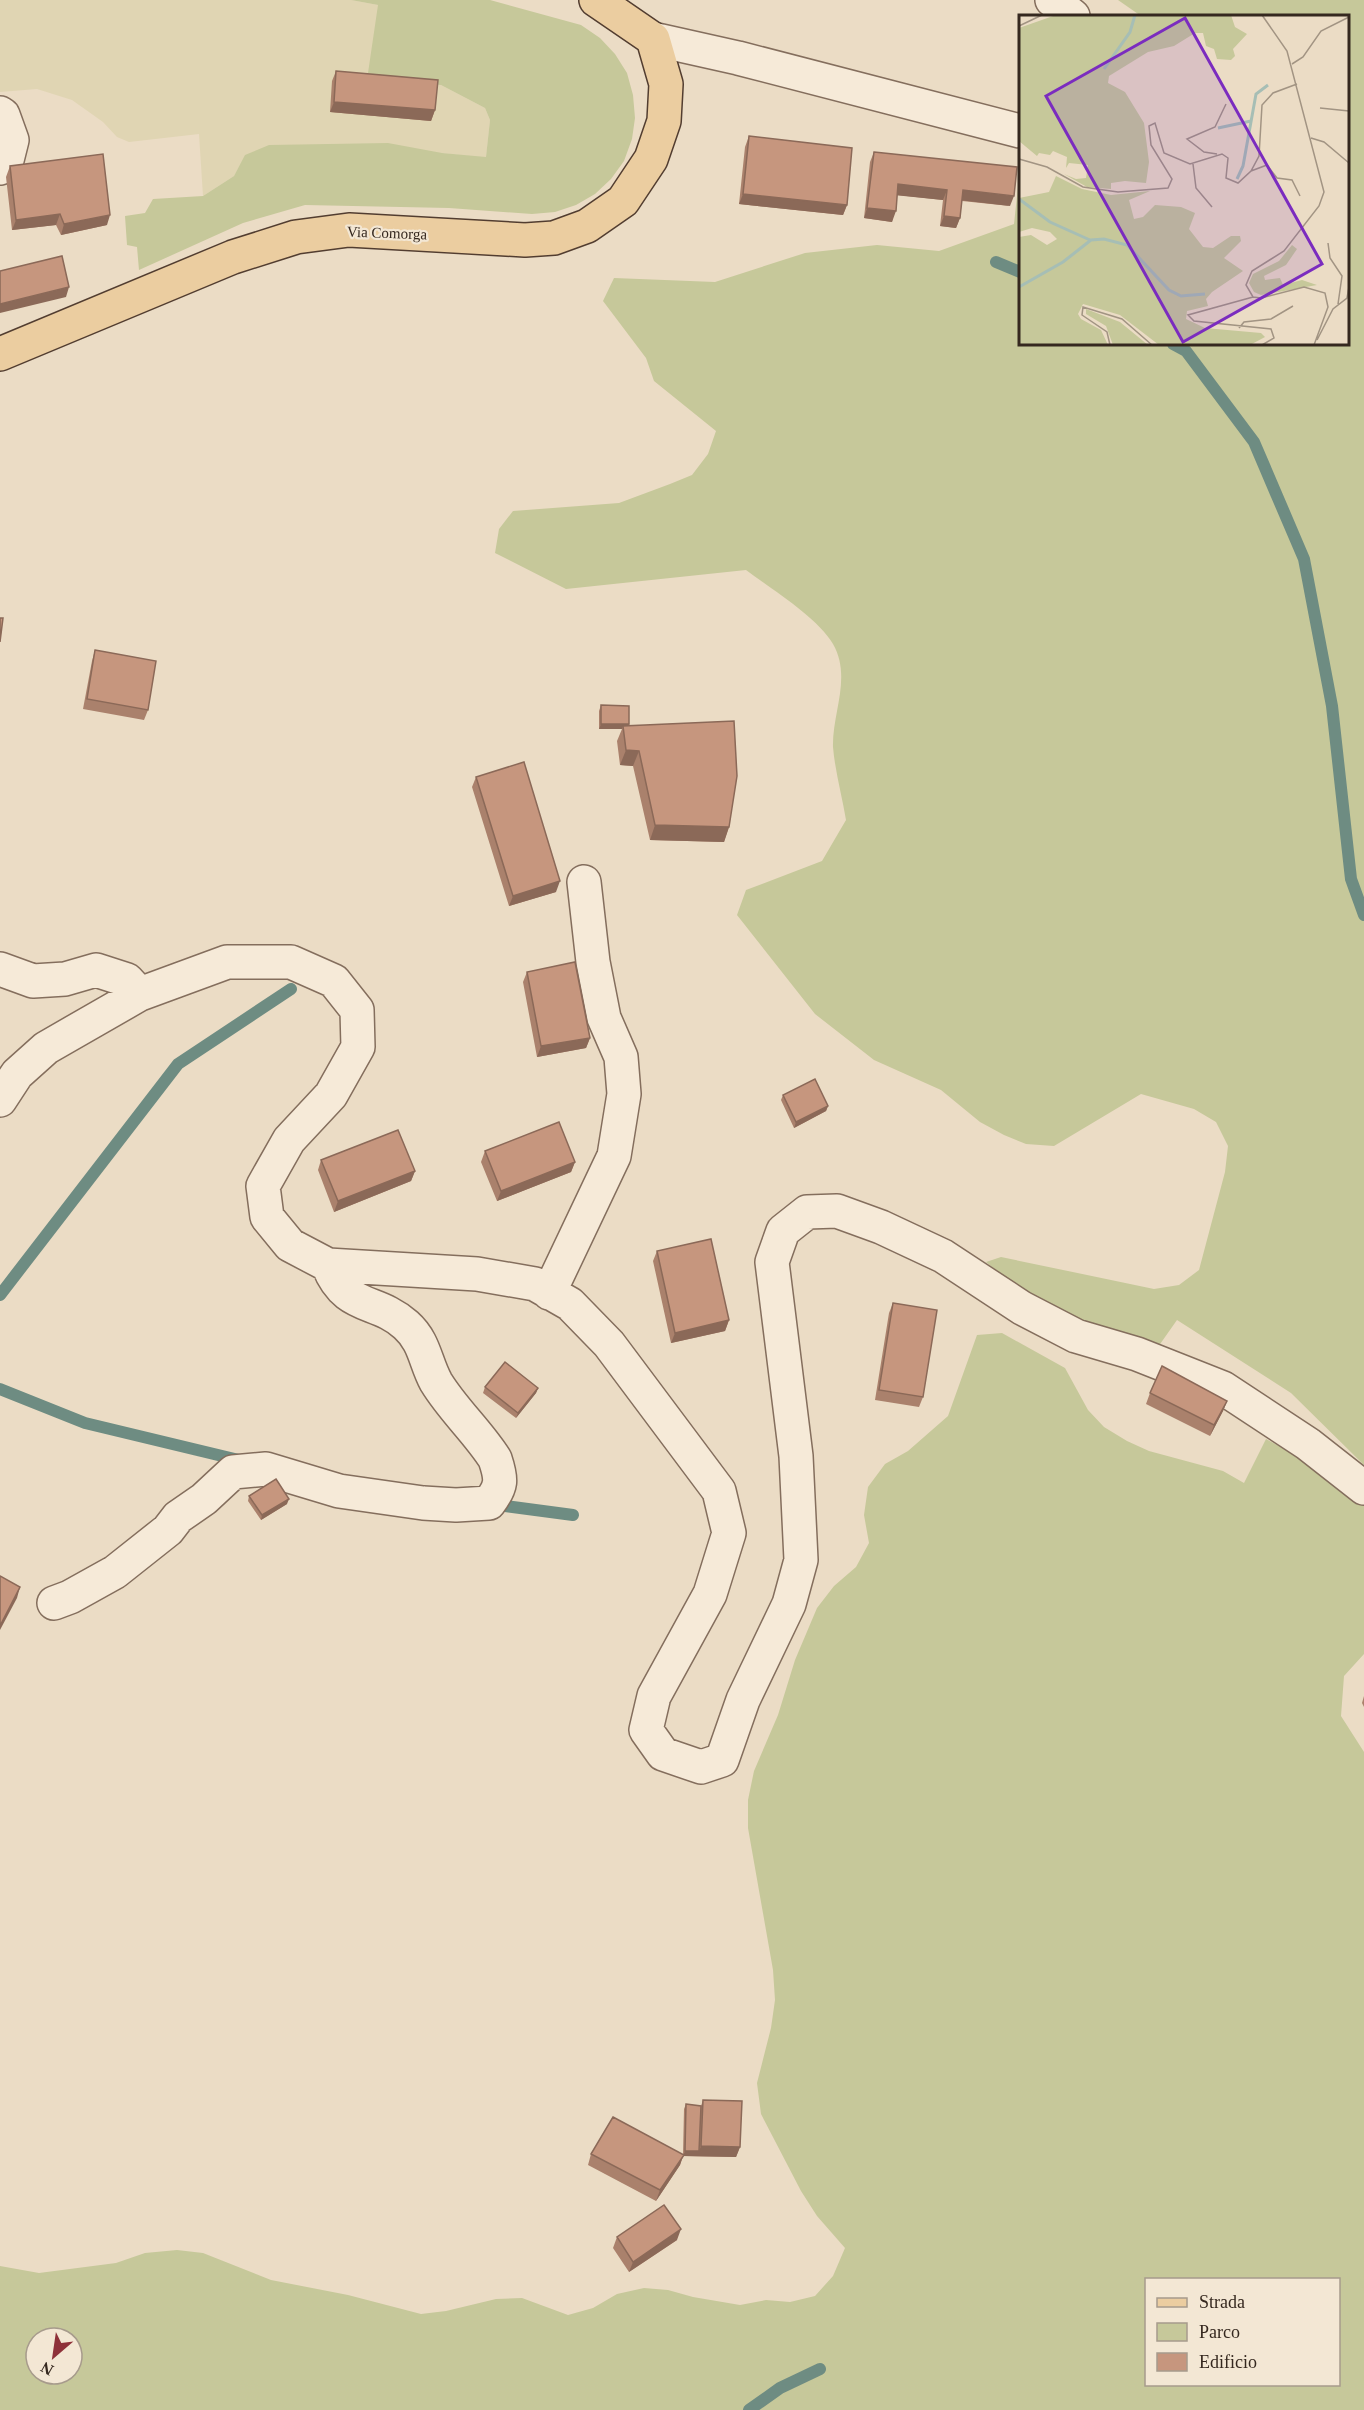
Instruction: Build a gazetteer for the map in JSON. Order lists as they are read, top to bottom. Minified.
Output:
{"streets":{"main road":["Via Comorga"]},"legend":["Strada","Parco","Edificio"],"north":"bottom left"}
